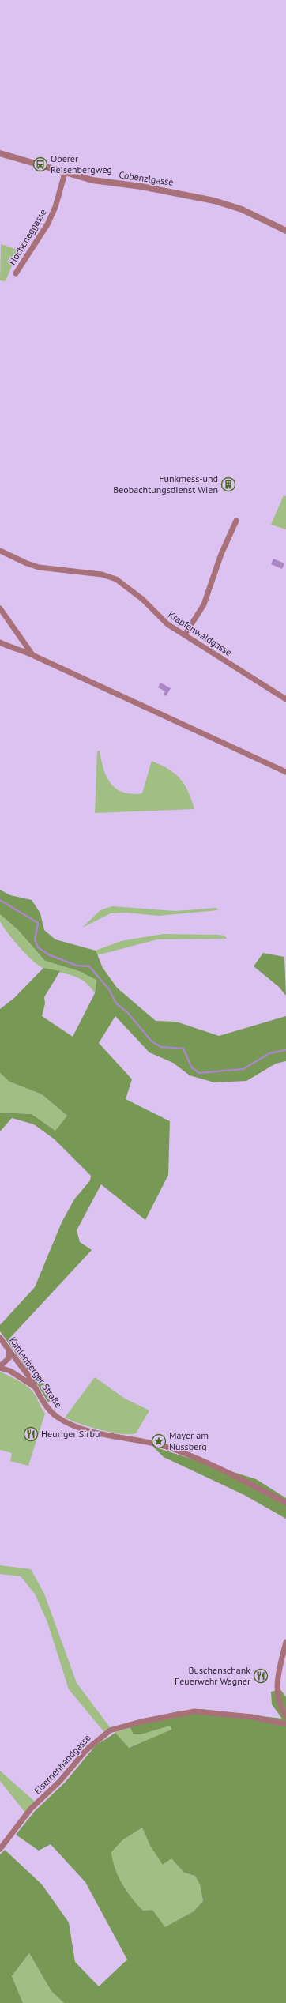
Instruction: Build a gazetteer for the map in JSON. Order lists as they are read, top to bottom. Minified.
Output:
{"streets":{"street":["Cobenzlgasse","Hocheneggasse","Krapfenwaldgasse","Kahlenberger Straße","Eisernenhandgasse"]},"crossings":[["Cobenzlgasse","Hocheneggasse"]],"places":{"bus stop":["Oberer Reisenbergweg"],"building":["Funkmess-und Beobachtungsdienst Wien"],"restaurant":["Heuriger Sirbu","Buschenschank Feuerwehr Wagner"],"place":["Mayer am Nussberg"]}}
